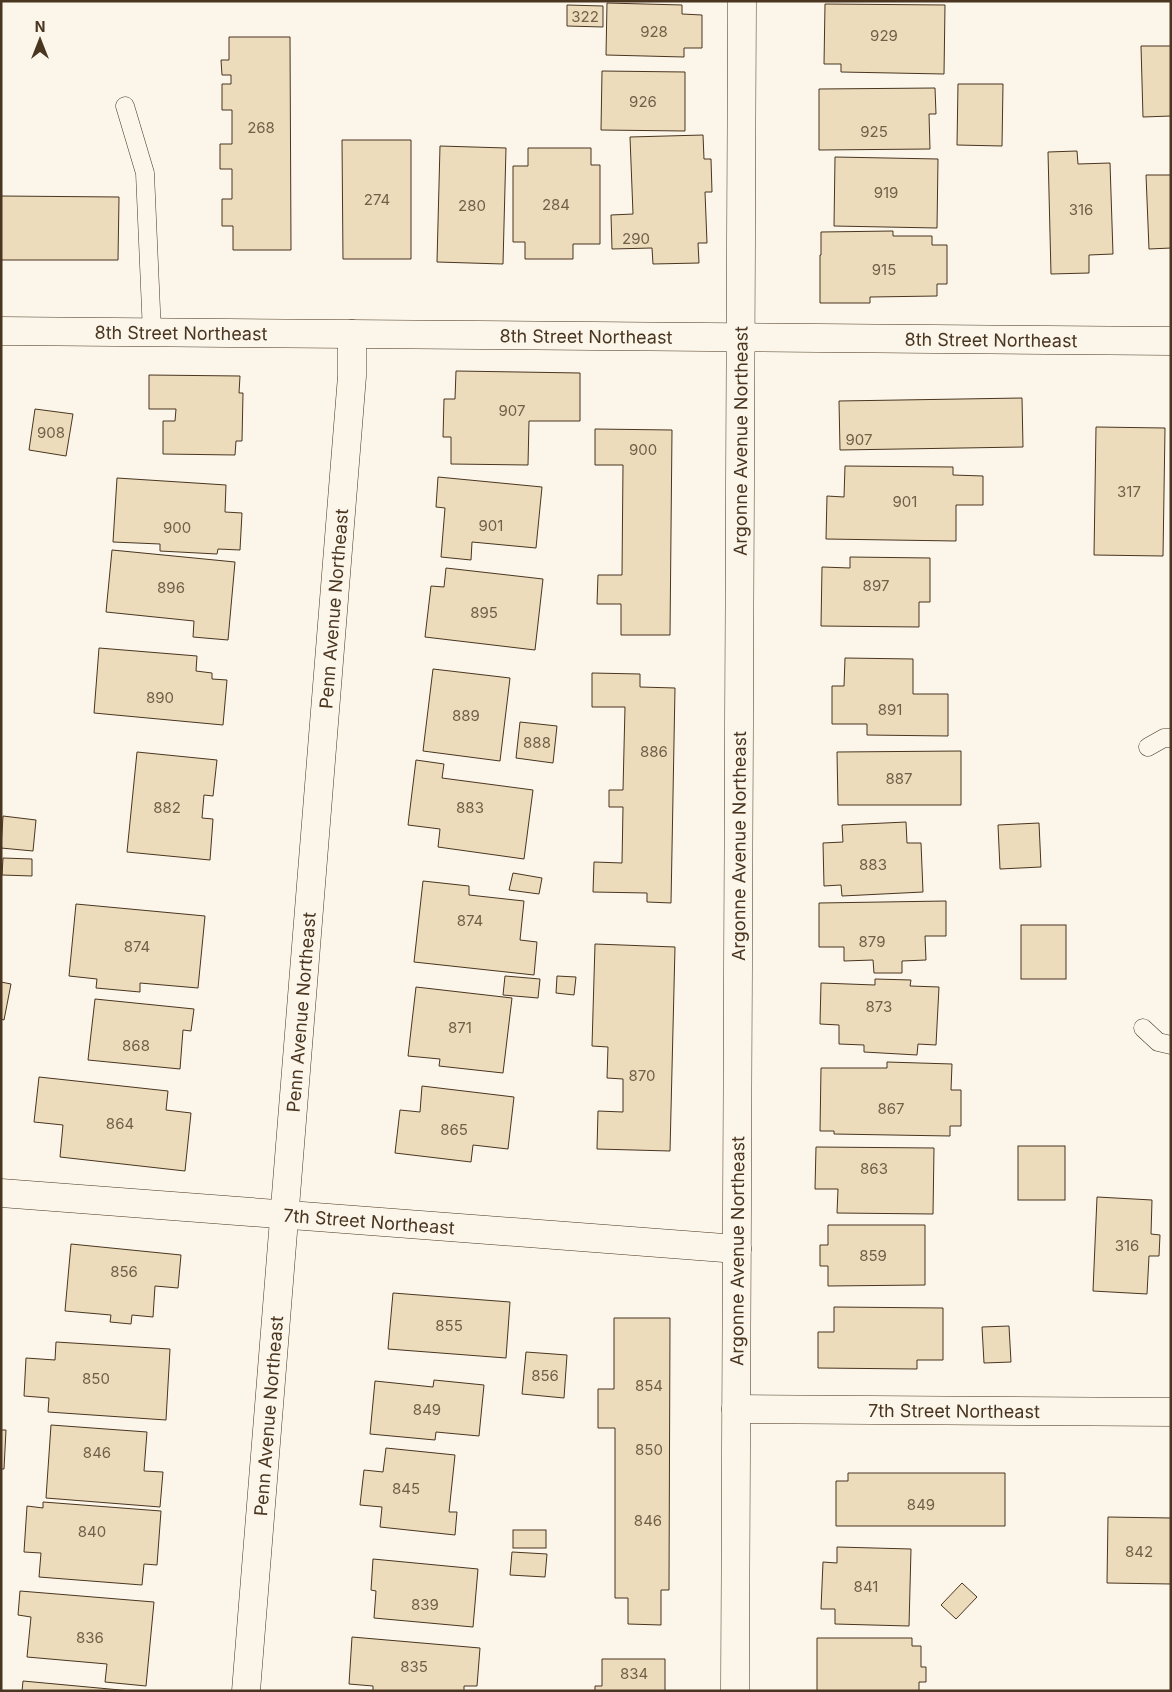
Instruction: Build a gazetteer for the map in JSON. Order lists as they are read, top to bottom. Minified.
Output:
{"streets":{"street":["8th Street Northeast","Argonne Avenue Northeast","Penn Avenue Northeast","7th Street Northeast"]},"crossings":[["8th Street Northeast","Argonne Avenue Northeast"],["8th Street Northeast","Penn Avenue Northeast"],["Argonne Avenue Northeast","7th Street Northeast"],["Penn Avenue Northeast","7th Street Northeast"]],"house_numbers":["322","928","929","926","268","925","919","274","284","280","316","290","915","907","908","907","900","317","901","901","900","897","896","895","890","891","889","888","886","887","882","883","883","874","879","874","873","871","868","870","867","864","865","863","316","859","856","855","856","850","854","849","850","846","845","849","846","840","842","841","839","836","835","834"],"north":"top"}
